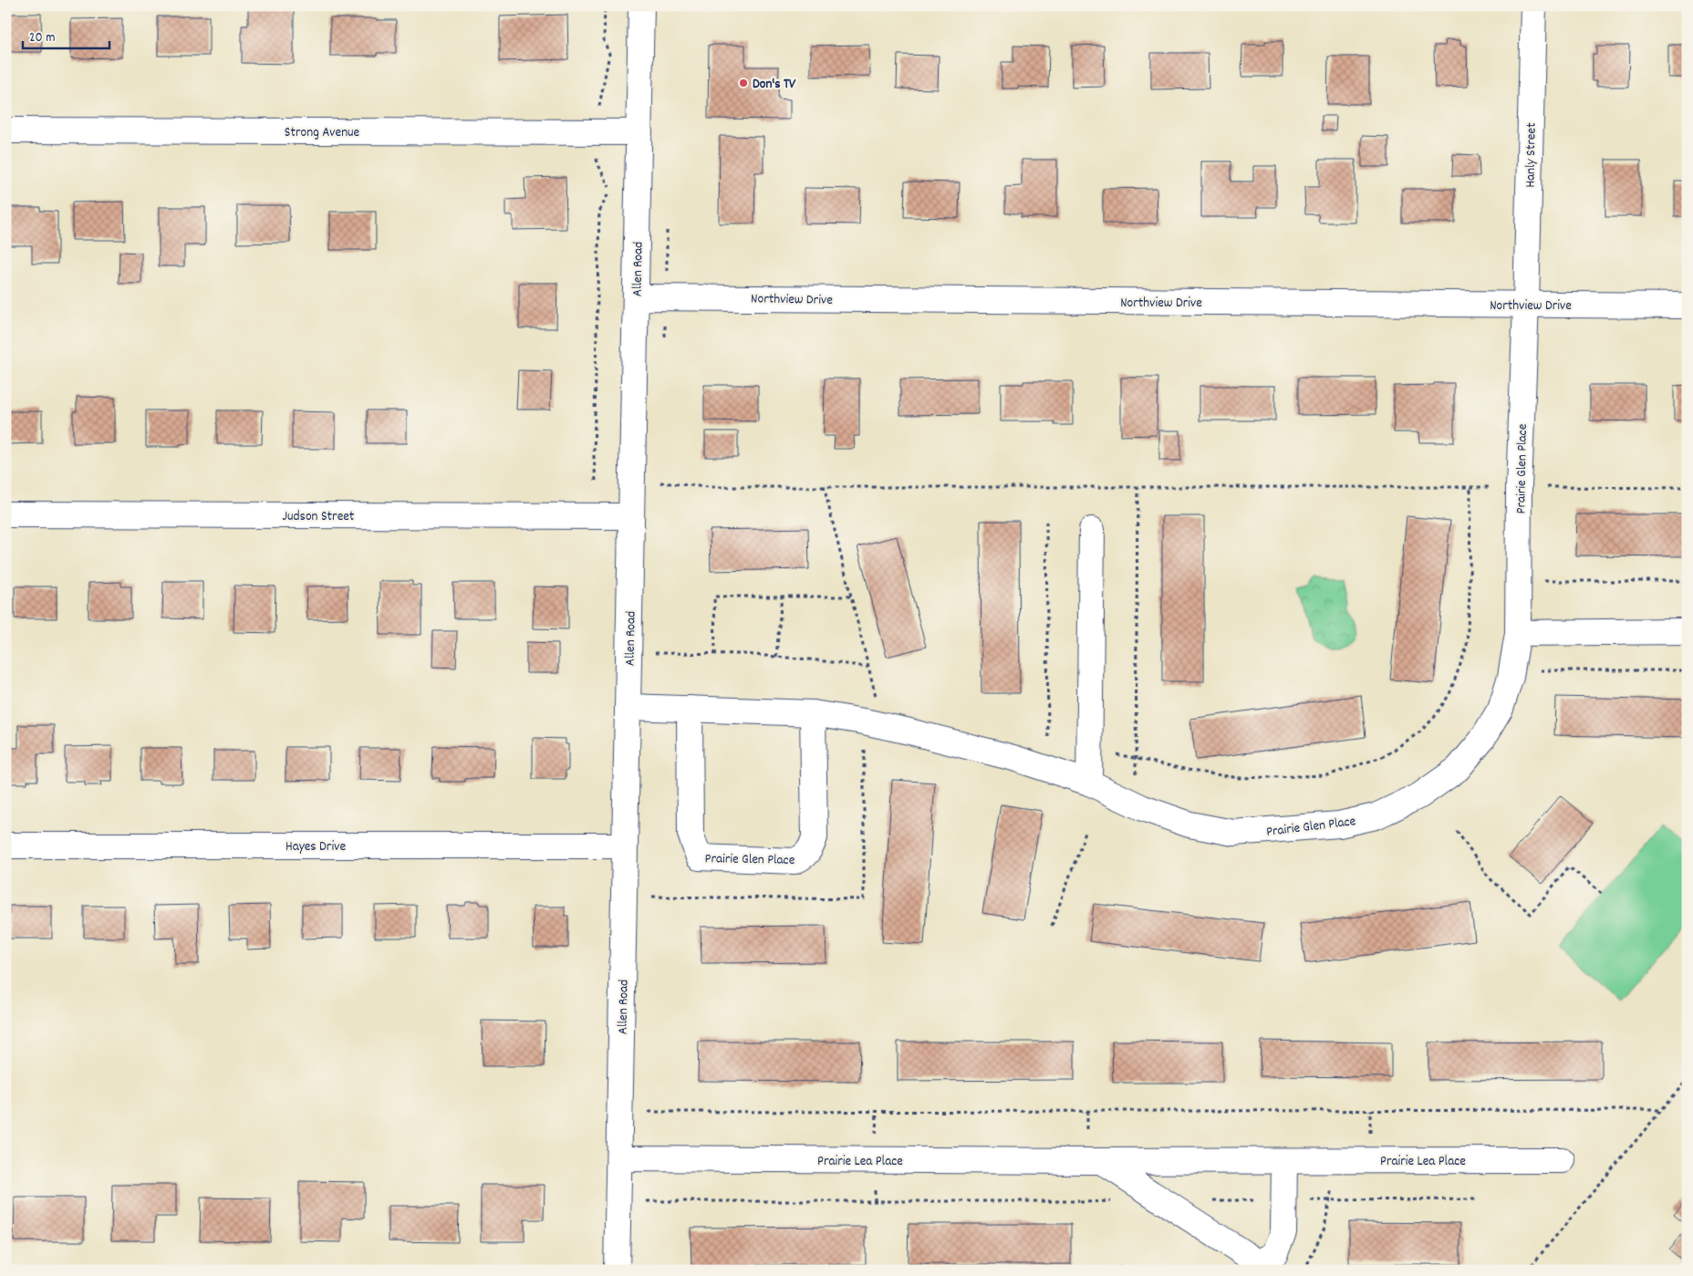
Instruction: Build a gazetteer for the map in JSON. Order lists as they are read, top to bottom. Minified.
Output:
{"streets":{"street":["Strong Avenue","Hanly Street","Allen Road","Northview Drive","Prairie Glen Place","Judson Street","Hayes Drive","Prairie Lea Place"]},"crossings":[["Strong Avenue","Allen Road"],["Hanly Street","Northview Drive"],["Hanly Street","Prairie Glen Place"],["Allen Road","Northview Drive"],["Allen Road","Prairie Glen Place"],["Allen Road","Judson Street"],["Allen Road","Hayes Drive"],["Allen Road","Prairie Lea Place"],["Northview Drive","Prairie Glen Place"]],"places":["Don's TV"],"scale_bar":"20 m"}
